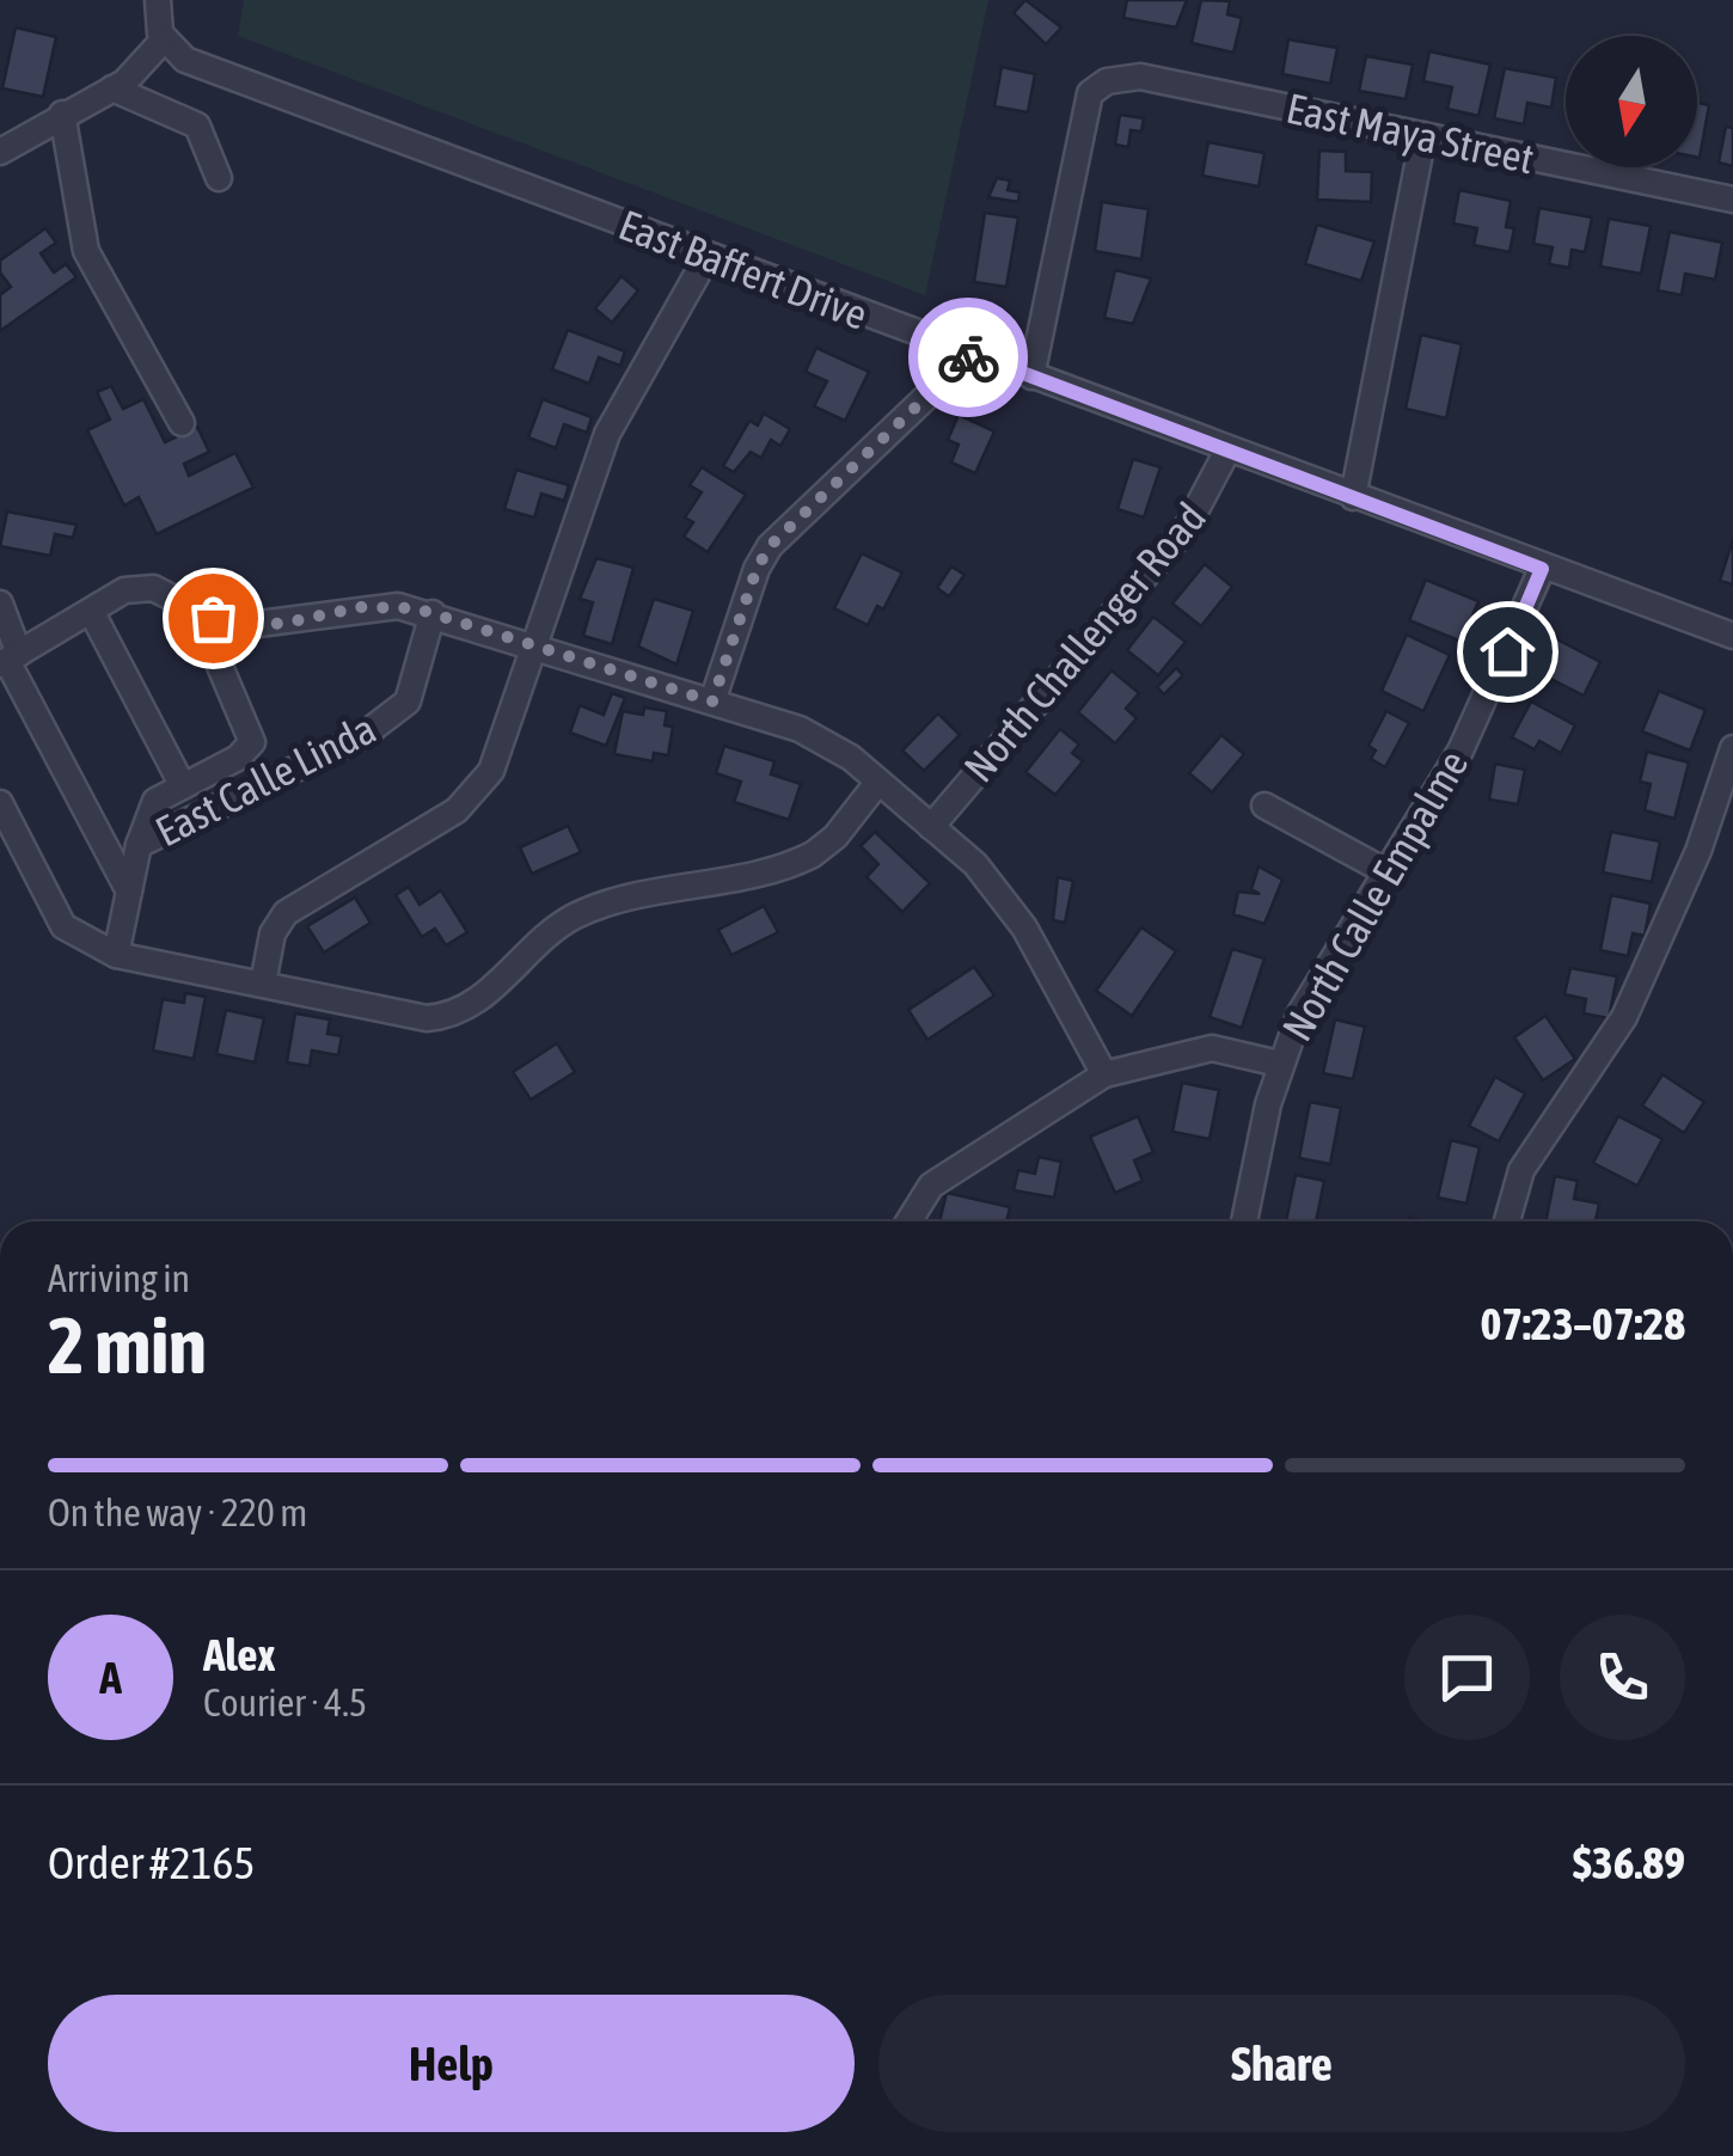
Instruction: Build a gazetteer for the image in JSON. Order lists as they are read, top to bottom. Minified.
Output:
{"streets":{"street":["East Maya Street","East Baffert Drive","North Challenger Road","East Calle Linda","North Calle Empalme"]},"crossings":[["East Maya Street","East Baffert Drive"],["East Baffert Drive","North Challenger Road"],["East Baffert Drive","North Calle Empalme"]],"north":"bottom","page":{"heading":["2 min","Arriving in","07:23–07:28"],"panel":["Alex","Courier · 4.5","Order #2165","$36.89"],"bar":"On the way · 220 m","round":"A","buttons":["Help","Share"]}}
